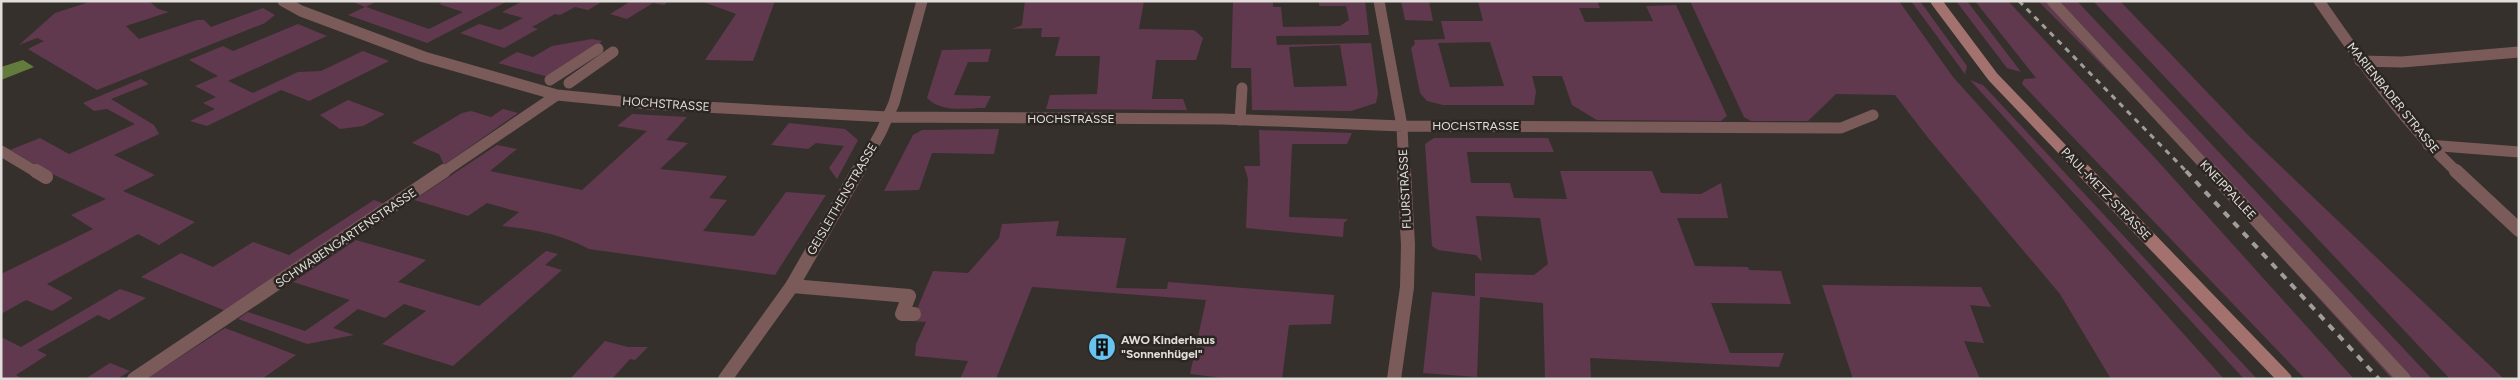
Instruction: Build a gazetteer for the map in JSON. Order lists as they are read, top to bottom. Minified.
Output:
{"streets":{"street":["MARIENBADER STRASSE","HOCHSTRASSE","FLURSTRASSE","KNEIPPALLEE","PAUL-METZ-STRASSE","GEISLEITHENSTRASSE","SCHWABENGARTENSTRASSE"]},"crossings":[["HOCHSTRASSE","FLURSTRASSE"],["HOCHSTRASSE","GEISLEITHENSTRASSE"],["HOCHSTRASSE","SCHWABENGARTENSTRASSE"]],"places":{"building":["AWO Kinderhaus \"Sonnenhügel\""]}}
